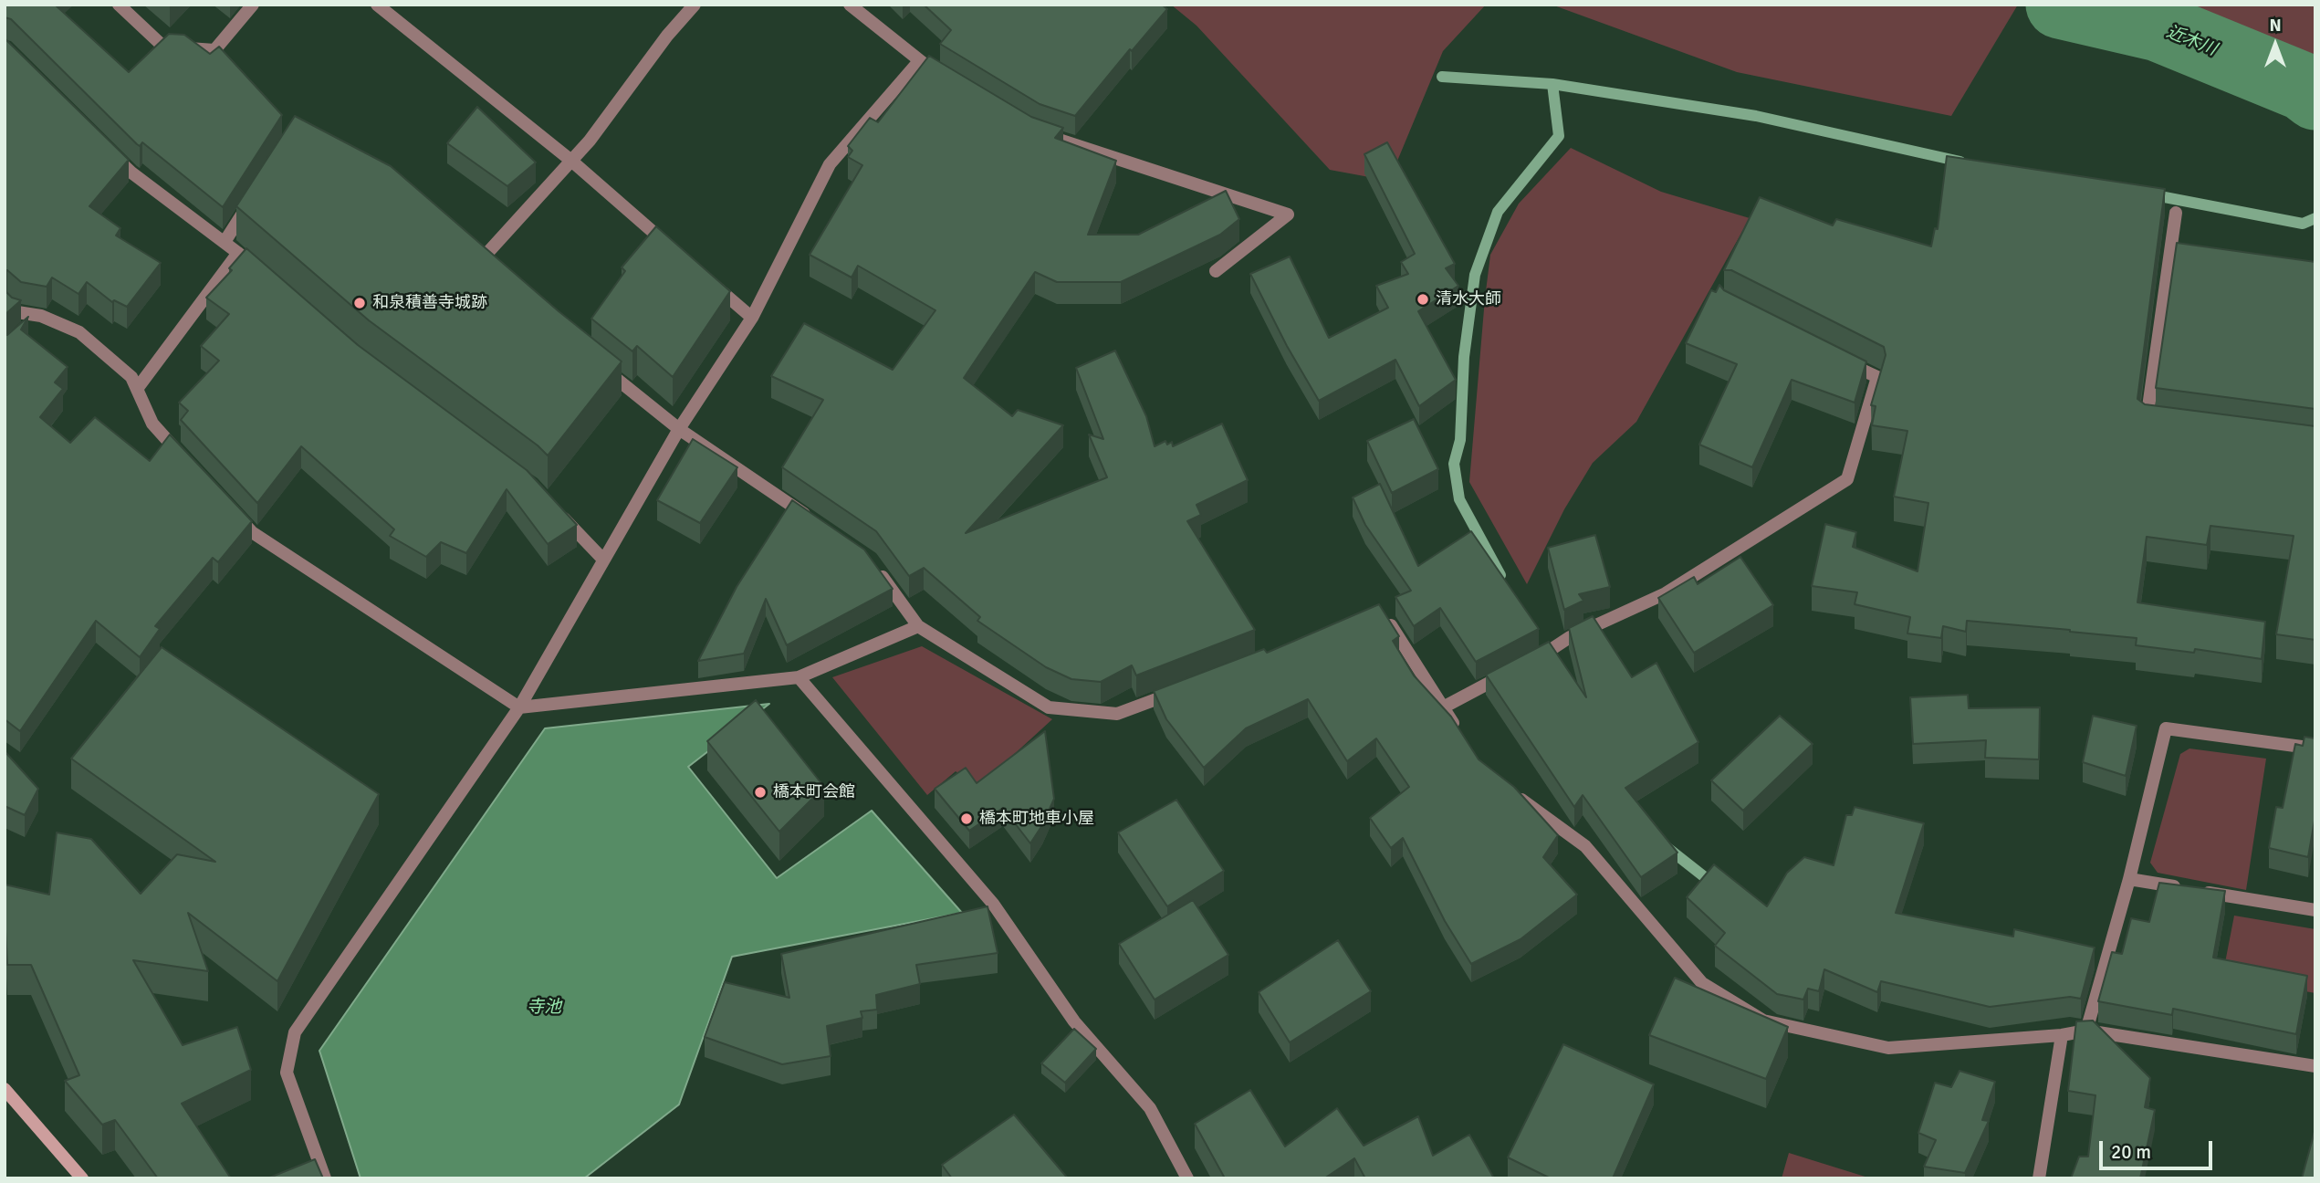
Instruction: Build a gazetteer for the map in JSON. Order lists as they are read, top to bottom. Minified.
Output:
{"water":["近木川","寺池"],"places":["清水大師","和泉積善寺城跡","橋本町会館","橋本町地車小屋"],"scale_bar":"20 m","north":"top"}
